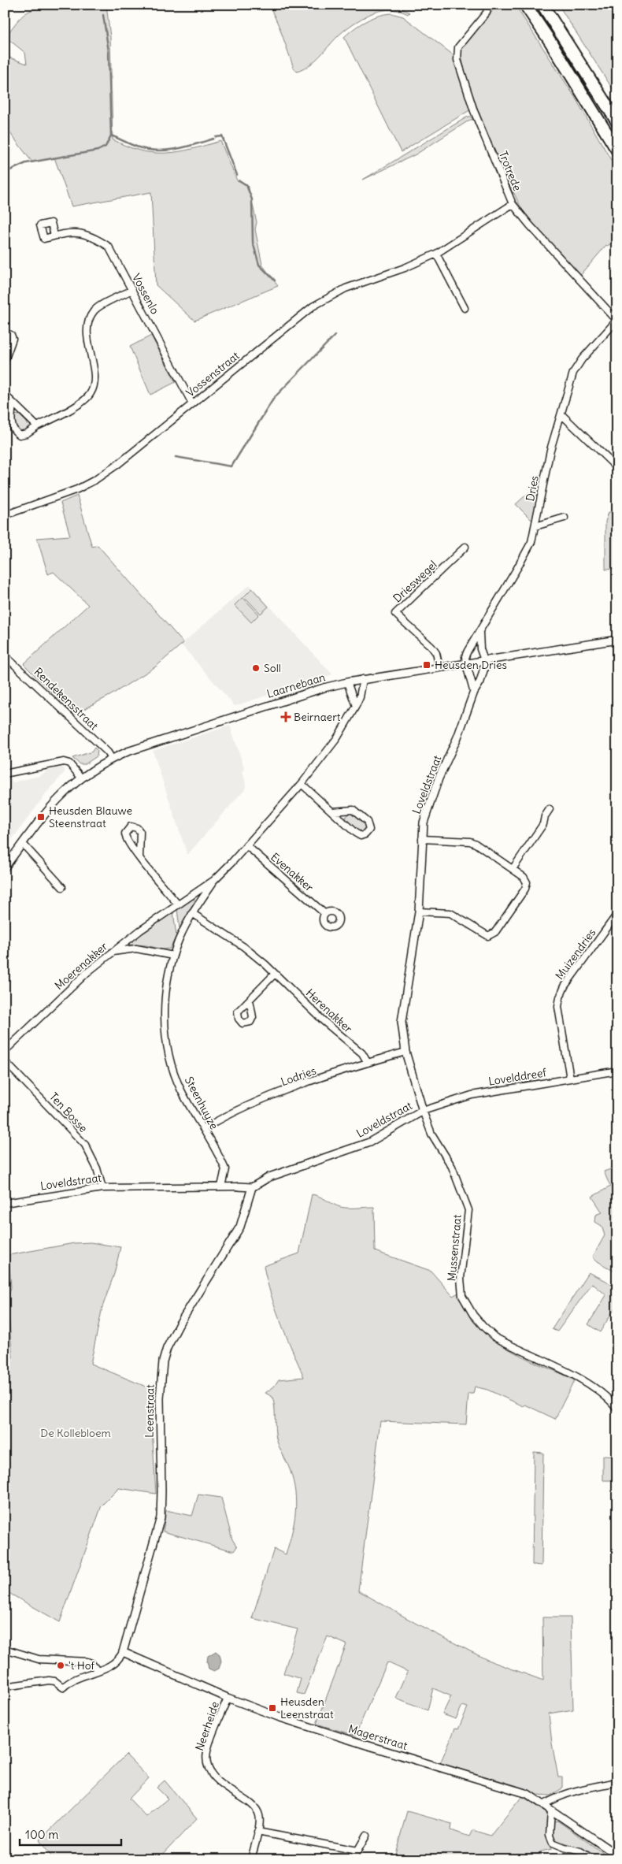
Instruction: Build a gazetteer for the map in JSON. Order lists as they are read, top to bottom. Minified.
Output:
{"streets":{"street":["Trotrede","Vossenlo","Vossenstraat","Dries","Drieswegel","Laarnebaan","Rendekensstraat","Loveldstraat","Evenakker","Muizendries","Moerenakker","Herenakker","Lodries","Lovelddreef","Steenhuyze","Ten Bosse","Mussenstraat","Leenstraat","Neerheide","Magerstraat"]},"crossings":[["Trotrede","Vossenstraat"],["Trotrede","Dries"],["Vossenlo","Vossenstraat"],["Dries","Laarnebaan"],["Drieswegel","Laarnebaan"],["Laarnebaan","Rendekensstraat"],["Laarnebaan","Loveldstraat"],["Laarnebaan","Moerenakker"],["Loveldstraat","Lodries"],["Loveldstraat","Lovelddreef"],["Loveldstraat","Steenhuyze"],["Loveldstraat","Ten Bosse"],["Loveldstraat","Mussenstraat"],["Loveldstraat","Leenstraat"],["Evenakker","Moerenakker"],["Muizendries","Lovelddreef"],["Moerenakker","Steenhuyze"],["Herenakker","Lodries"],["Herenakker","Steenhuyze"],["Lodries","Steenhuyze"],["Lovelddreef","Mussenstraat"],["Leenstraat","Magerstraat"],["Neerheide","Magerstraat"]],"parks":["De Kollebloem"],"places":{"transit":["Heusden Dries","Heusden Blauwe Steenstraat","Heusden Leenstraat"],"other":["Soll","'t Hof"],"health":["Beirnaert"]},"scale_bar":"100 m"}
